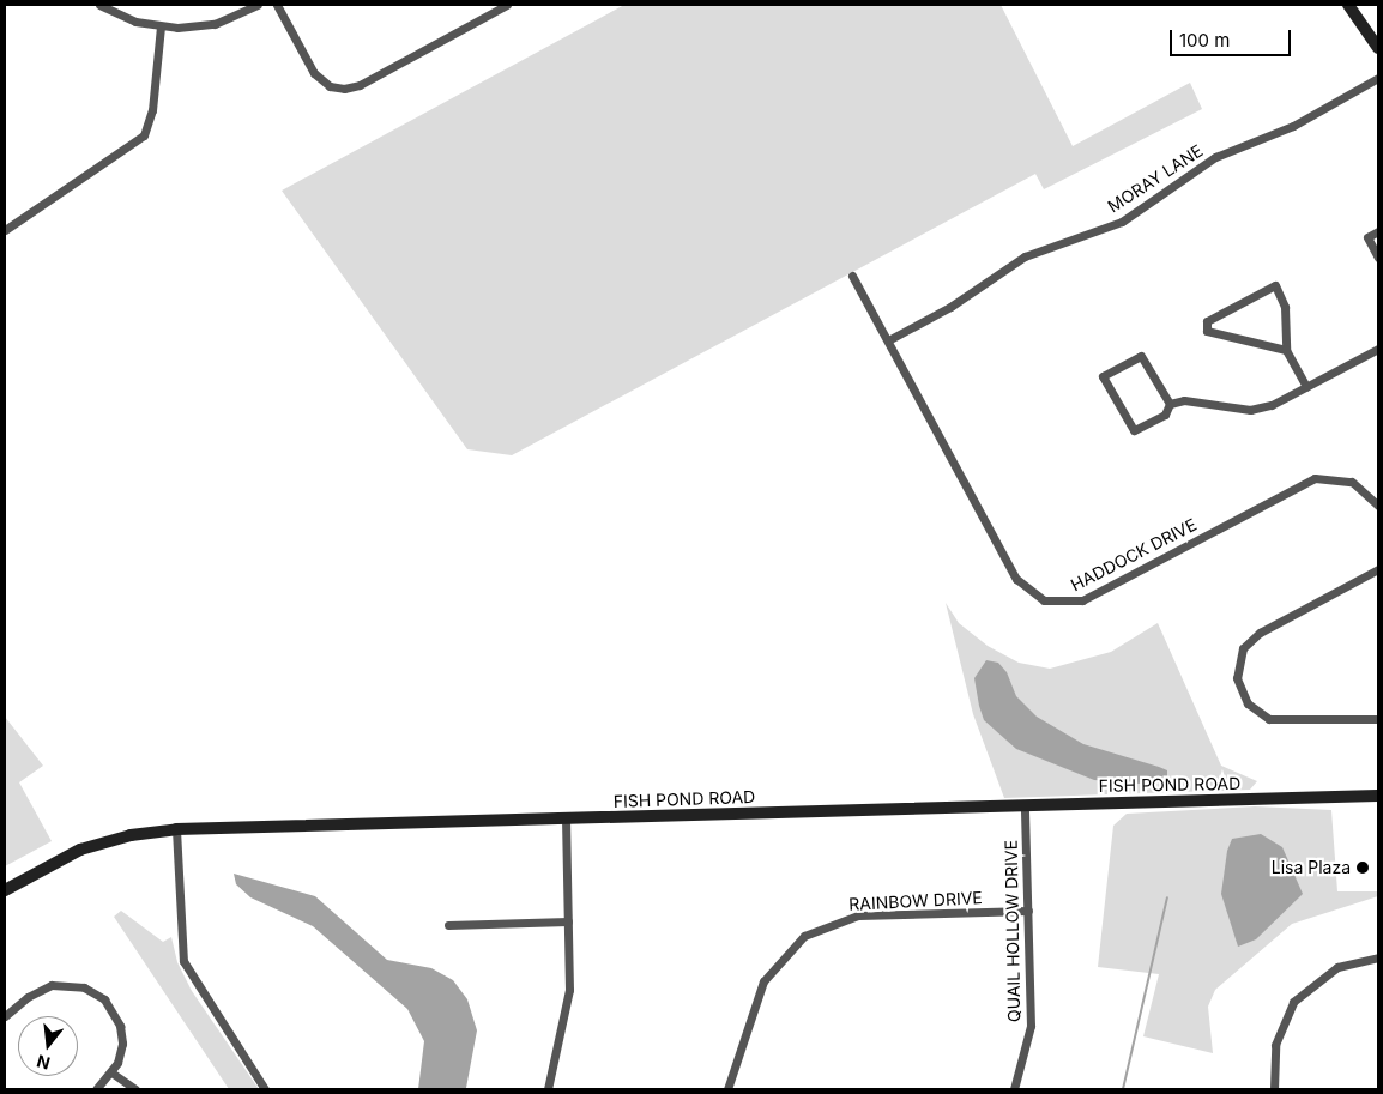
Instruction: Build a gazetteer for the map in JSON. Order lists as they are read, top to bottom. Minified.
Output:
{"streets":{"street":["MORAY LANE","HADDOCK DRIVE","FISH POND ROAD","RAINBOW DRIVE","QUAIL HOLLOW DRIVE"]},"crossings":[["MORAY LANE","HADDOCK DRIVE"],["FISH POND ROAD","QUAIL HOLLOW DRIVE"],["RAINBOW DRIVE","QUAIL HOLLOW DRIVE"]],"places":["Lisa Plaza"],"scale_bar":"100 m","north":"bottom"}
